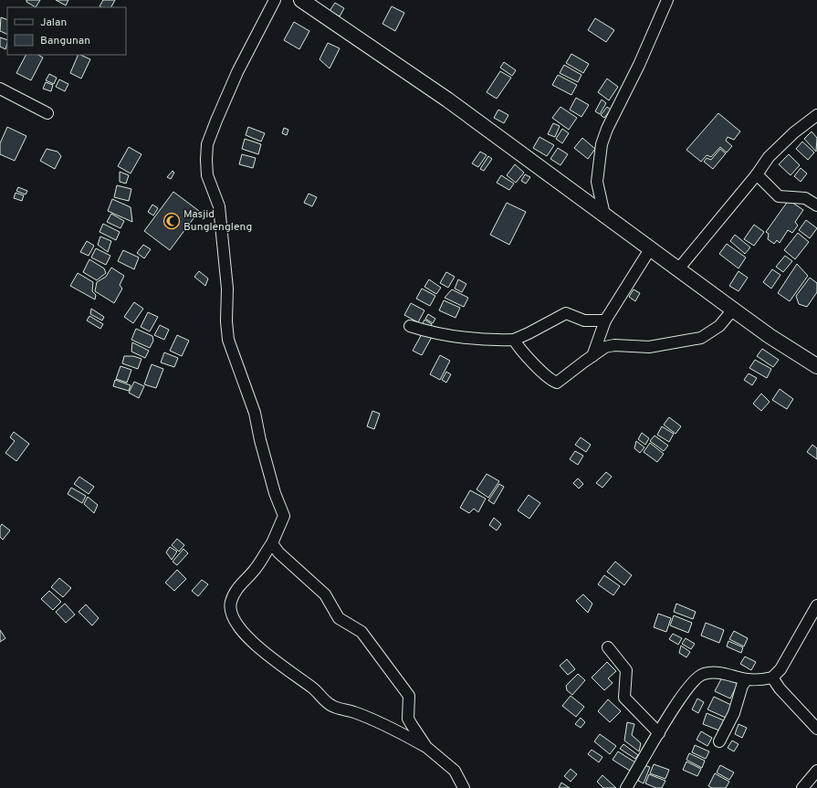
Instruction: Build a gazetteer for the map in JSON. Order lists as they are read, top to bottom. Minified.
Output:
{"places":{"mosque":["Masjid Bunglengleng"]},"legend":["Jalan","Bangunan"]}
